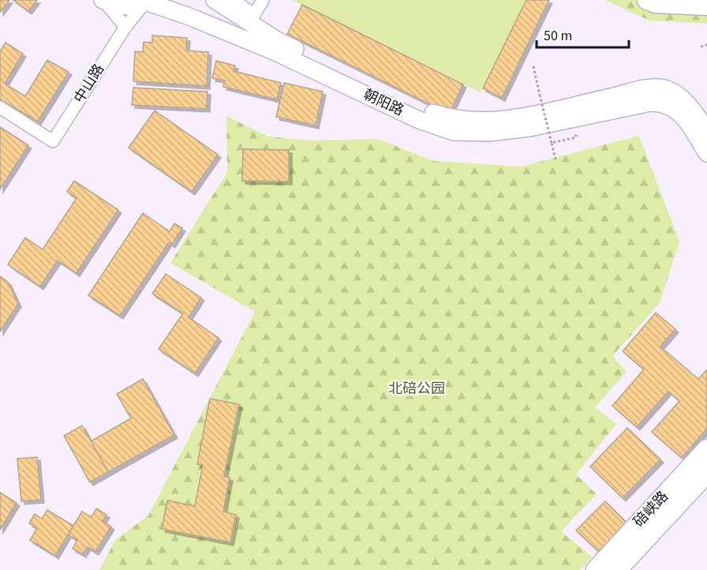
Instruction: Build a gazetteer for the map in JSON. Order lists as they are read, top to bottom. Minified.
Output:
{"streets":{"main road":["碚峡路"],"street":["中山路","朝阳路"]},"crossings":[["中山路","朝阳路"]],"parks":["北碚公园"],"scale_bar":"50 m"}
